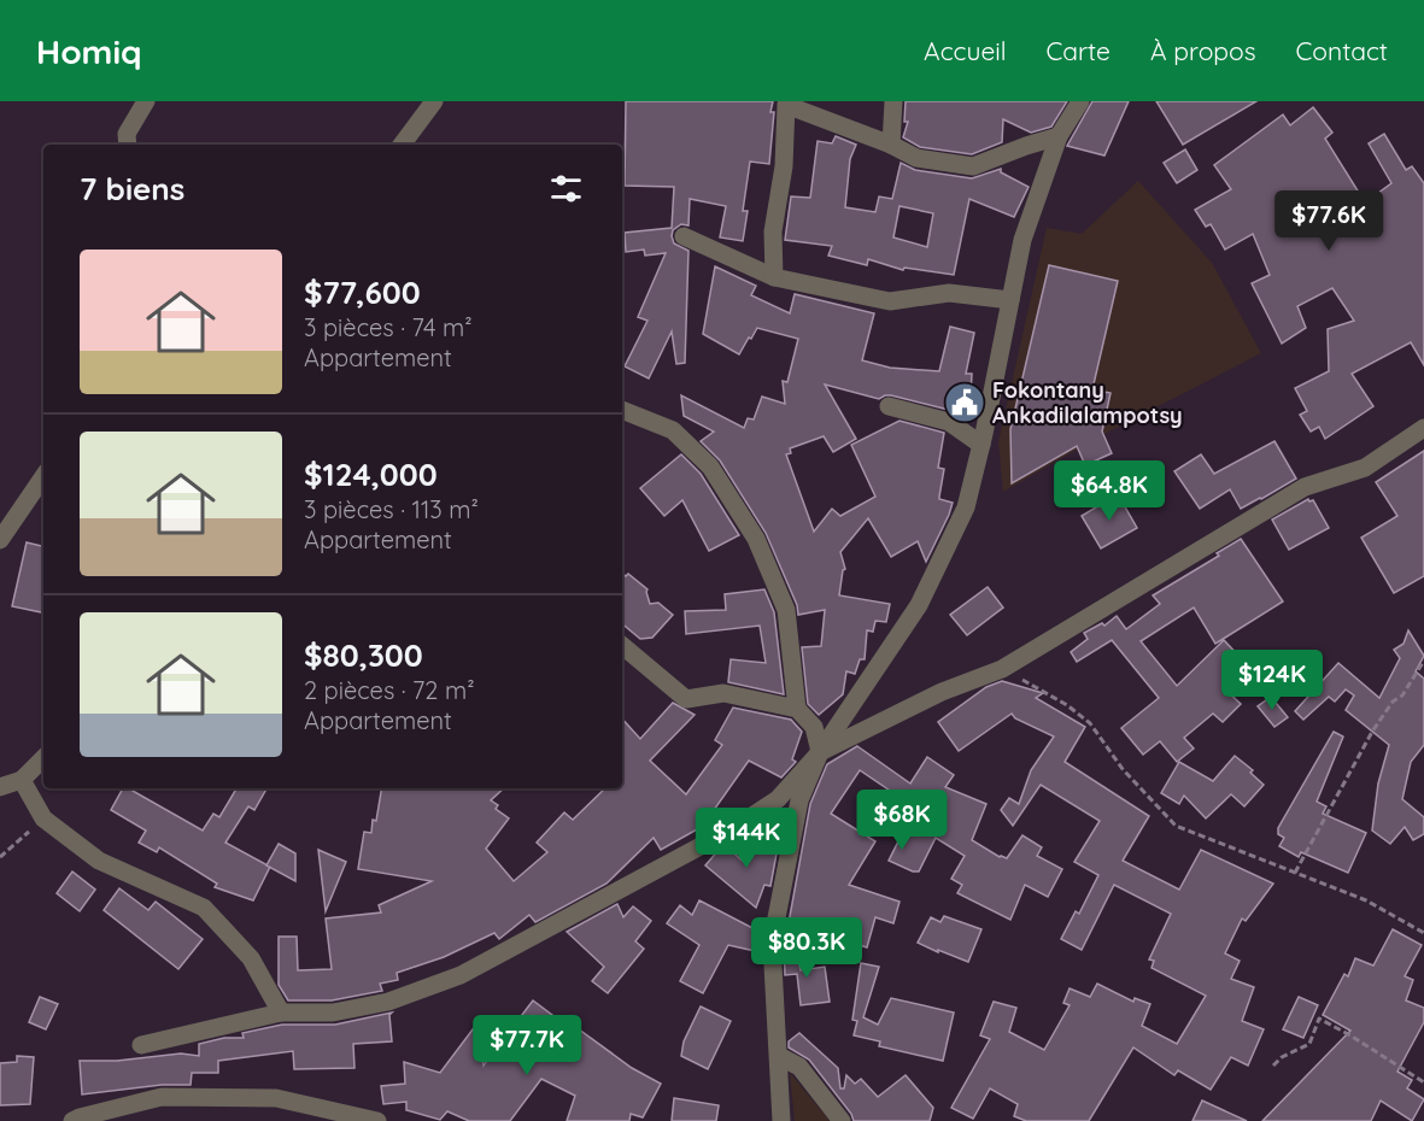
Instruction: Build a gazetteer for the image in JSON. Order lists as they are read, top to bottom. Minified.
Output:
{"places":{"public building":["Fokontany Ankadilalampotsy"]},"page":{"header":"Homiq","nav":["Accueil","Carte","À propos","Contact"],"heading":"7 biens","price":["$77.6K","$64.8K","$124K","$68K","$144K","$80.3K","$77.7K"],"list":[{"name":"$77,600","note":"3 pièces · 74 m² · Appartement"},{"name":"$124,000","note":"3 pièces · 113 m² · Appartement"},{"name":"$80,300","note":"2 pièces · 72 m² · Appartement"}]}}
